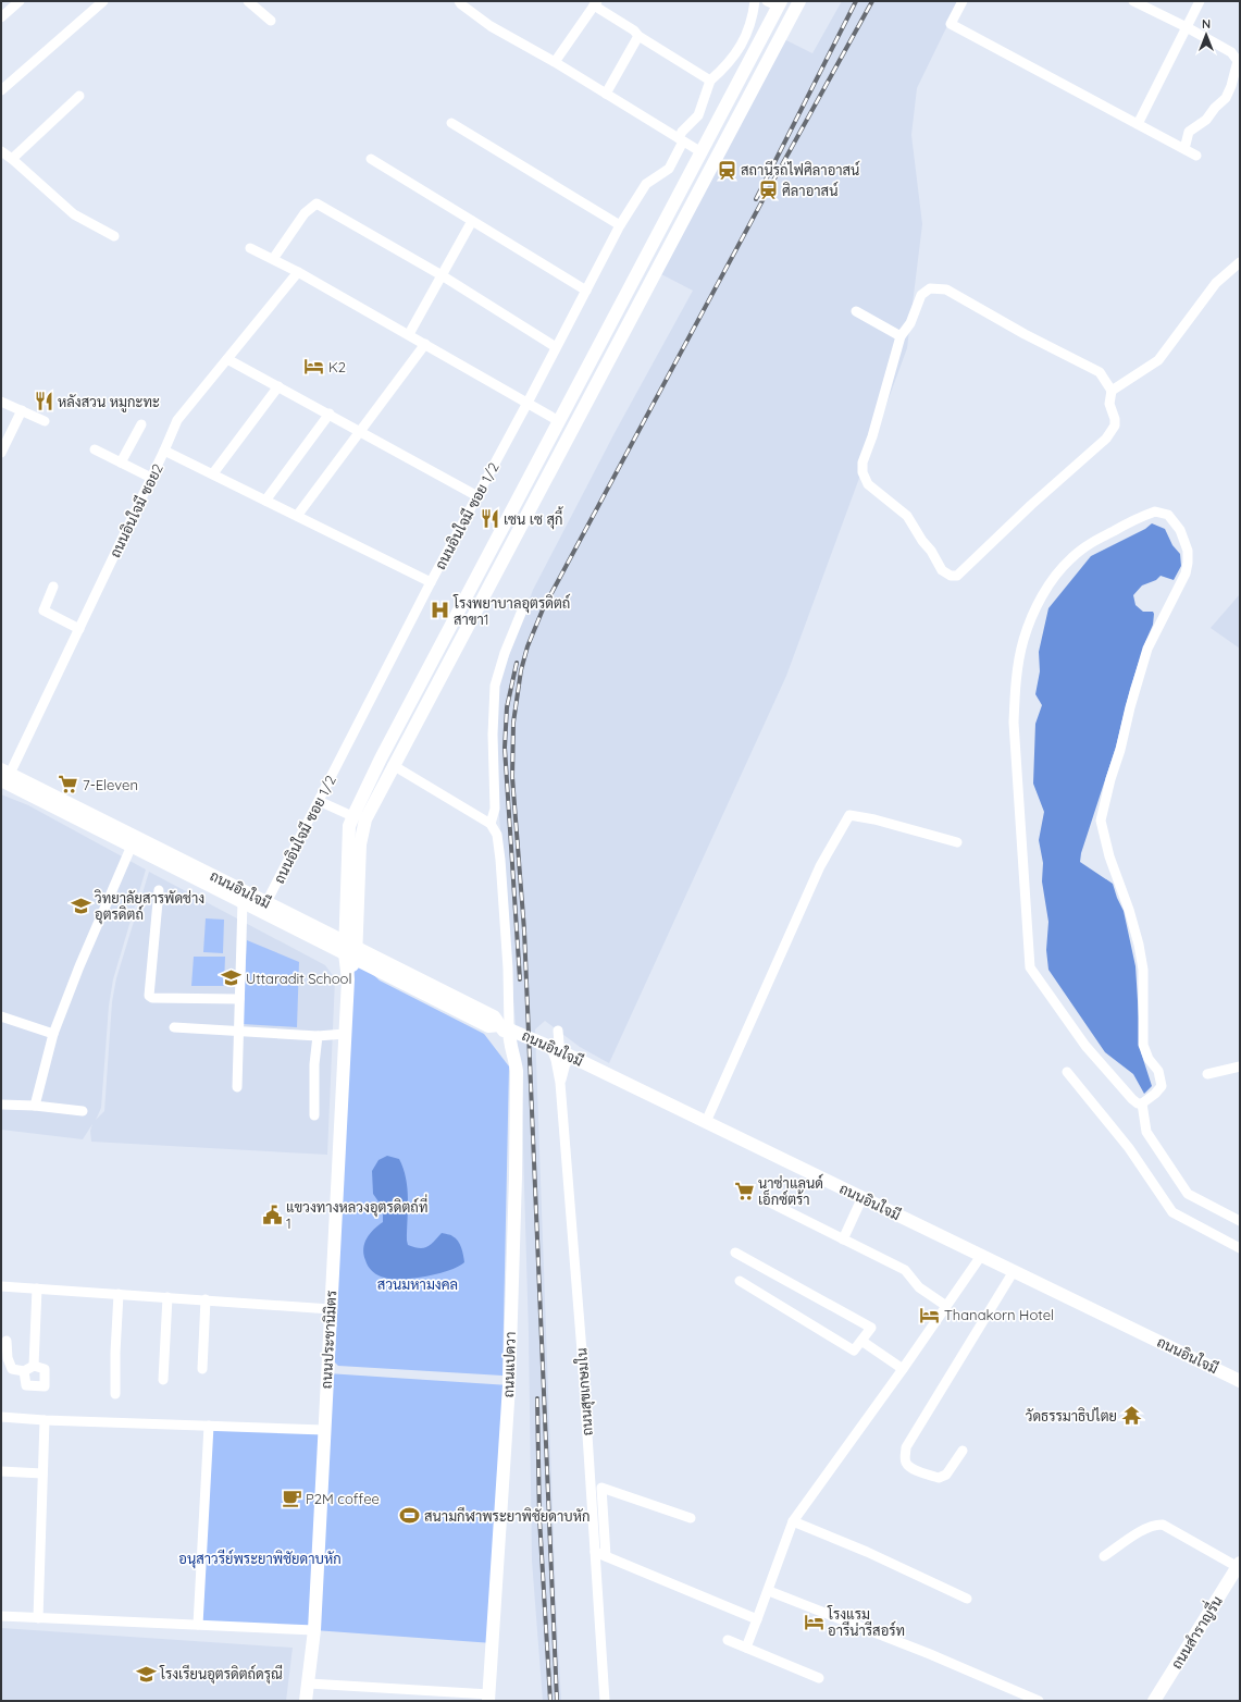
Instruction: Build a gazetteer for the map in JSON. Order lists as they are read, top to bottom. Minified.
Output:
{"streets":{"main road":["ถนนอินใจมี","ถนนประชานิมิตร","ถนนแปดวา","ถนนสำราญรื่น"],"street":["ถนนอินใจมี ซอย2","ถนนอินใจมี ซอย 1/2","ถนนสุขเกษมใน"]},"crossings":[["ถนนอินใจมี ซอย2","ถนนอินใจมี"],["ถนนอินใจมี ซอย 1/2","ถนนอินใจมี"],["ถนนอินใจมี","ถนนประชานิมิตร"],["ถนนอินใจมี","ถนนแปดวา"],["ถนนอินใจมี","ถนนสุขเกษมใน"]],"parks":["สวนมหามงคล","อนุสาวรีย์พระยาพิชัยดาบหัก"],"places":{"station":["สถานีรถไฟศิลาอาสน์","ศิลาอาสน์"],"hotel":["K2","Thanakorn Hotel","โรงแรม อารีน่ารีสอร์ท"],"restaurant":["หลังสวน หมูกะทะ","เซน เซ สุกี้"],"hospital":["โรงพยาบาลอุตรดิตถ์ สาขา1"],"supermarket":["7-Eleven","นาซ่าแลนด์ เอ็กซ์ตร้า"],"school or university":["วิทยาลัยสารพัดช่าง อุตรดิตถ์","Uttaradit School","โรงเรียนอุตรดิตถ์ดรุณี"],"public building":["แขวงทางหลวงอุตรดิตถ์ที่ 1"],"temple":["วัดธรรมาธิปไตย"],"cafe":["P2M coffee"],"sports":["สนามกีฬาพระยาพิชัยดาบหัก"]},"north":"top"}
